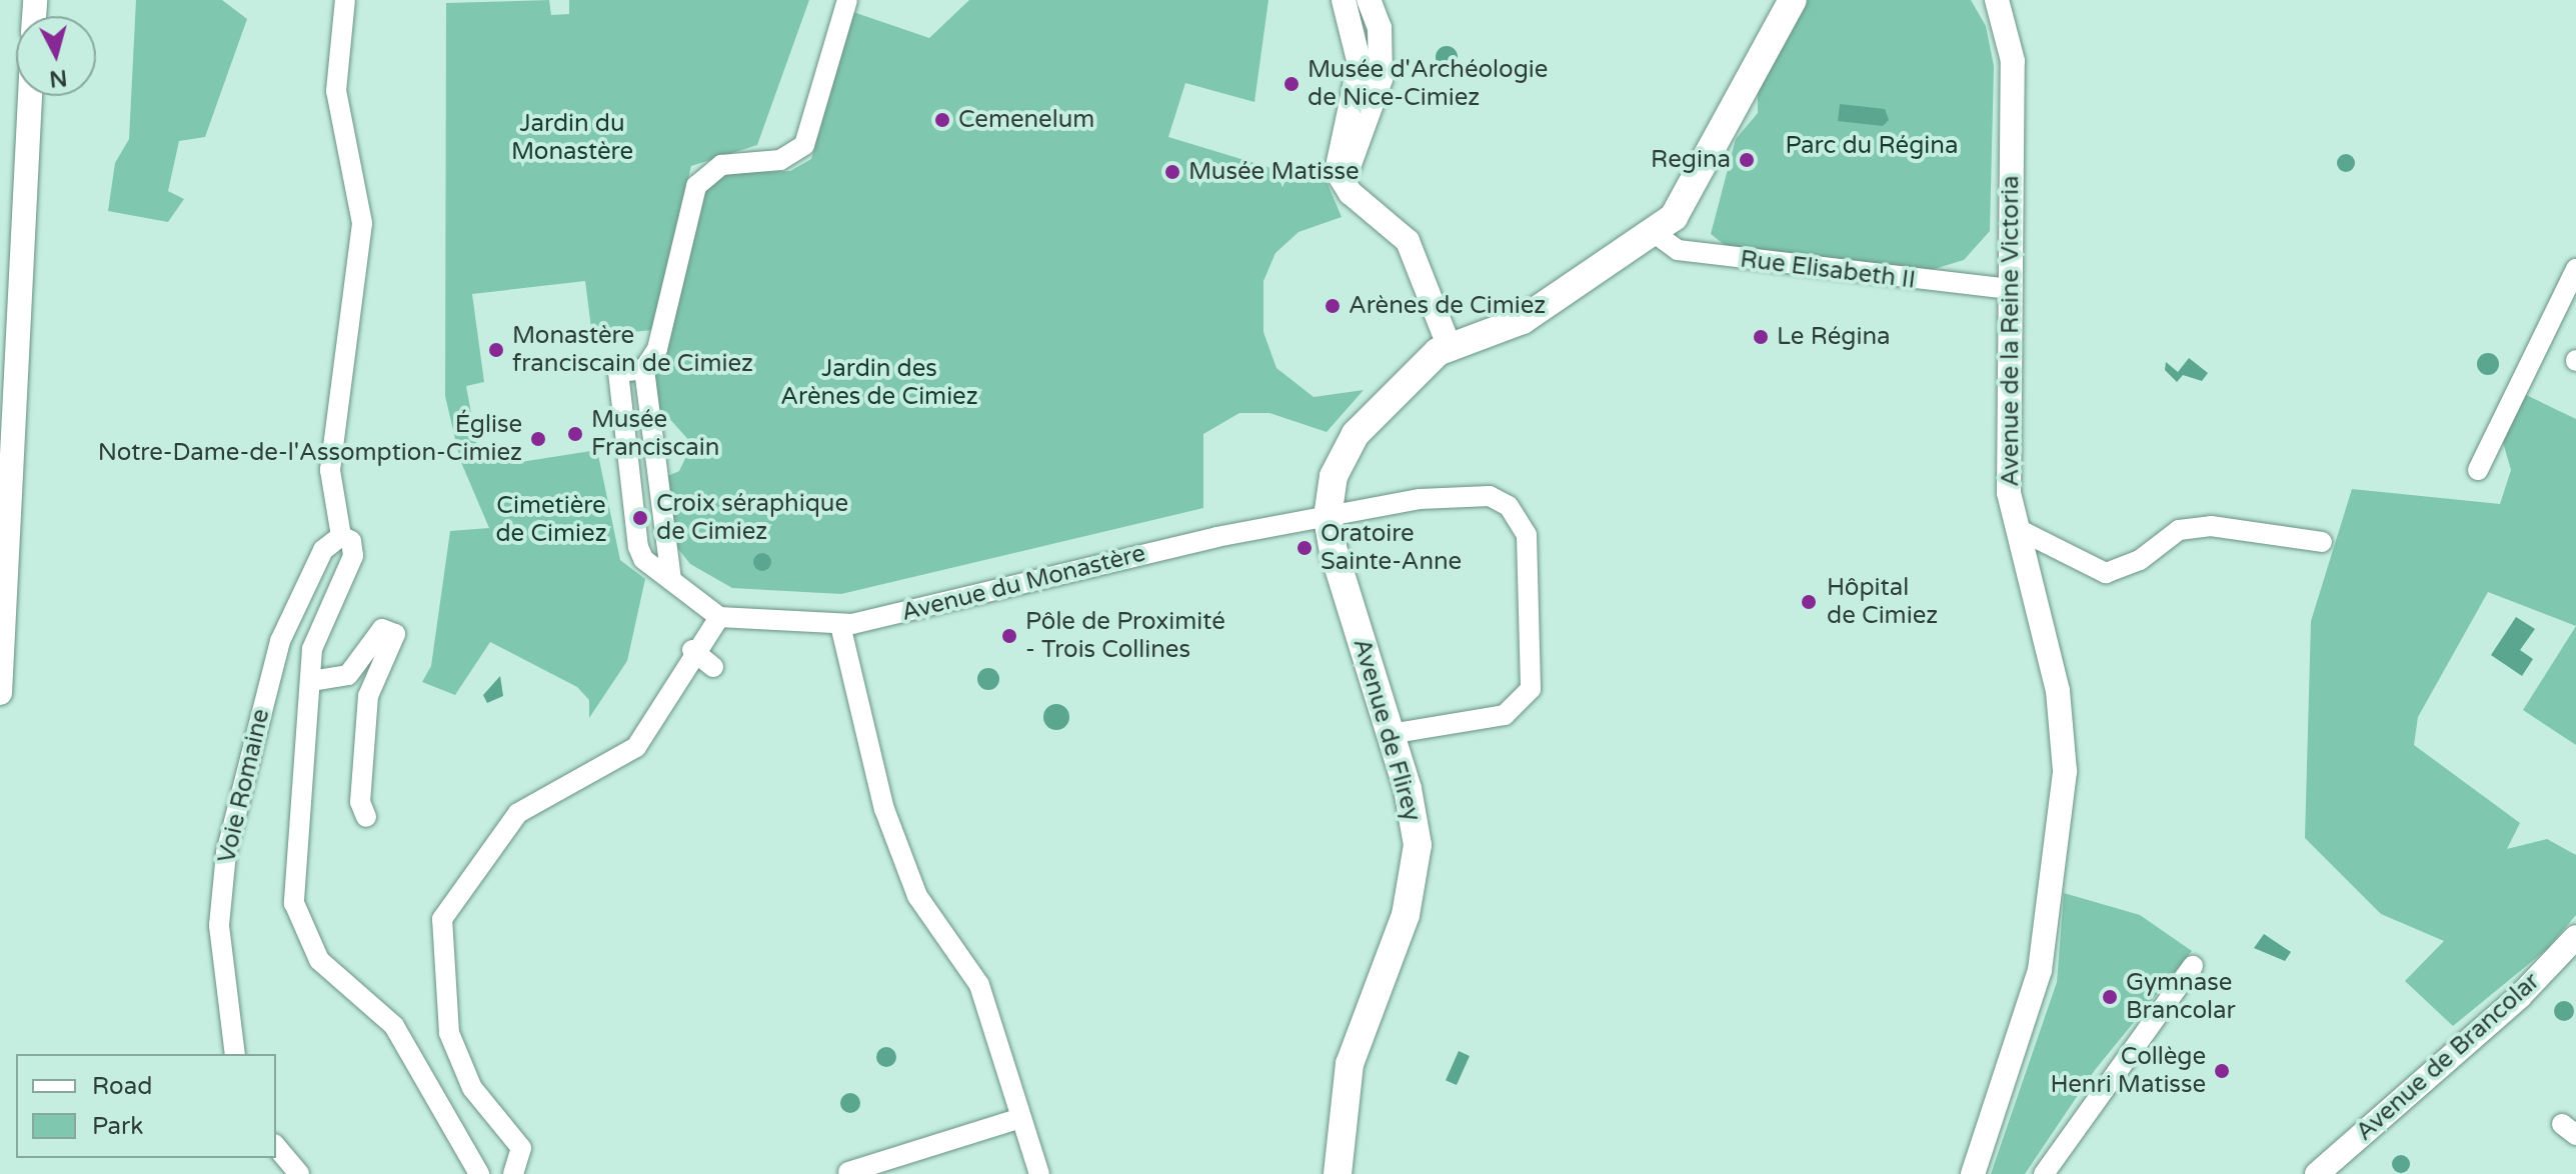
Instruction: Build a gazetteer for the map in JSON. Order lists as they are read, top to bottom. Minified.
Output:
{"streets":{"main road":["Avenue de Flirey"],"street":["Rue Elisabeth II","Avenue de la Reine Victoria","Avenue du Monastère","Voie Romaine","Avenue de Brancolar"]},"crossings":[["Rue Elisabeth II","Avenue de la Reine Victoria"],["Avenue du Monastère","Avenue de Flirey"]],"parks":["Jardin du Monastère","Parc du Régina","Jardin des Arènes de Cimiez","Cimetière de Cimiez"],"places":["Musée d'Archéologie de Nice-Cimiez","Cemenelum","Regina","Musée Matisse","Arènes de Cimiez","Le Régina","Monastère franciscain de Cimiez","Musée Franciscain","Église Notre-Dame-de-l'Assomption-Cimiez","Croix séraphique de Cimiez","Oratoire Sainte-Anne","Hôpital de Cimiez","Pôle de Proximité - Trois Collines","Gymnase Brancolar","Collège Henri Matisse"],"legend":["Road","Park"],"north":"bottom"}
